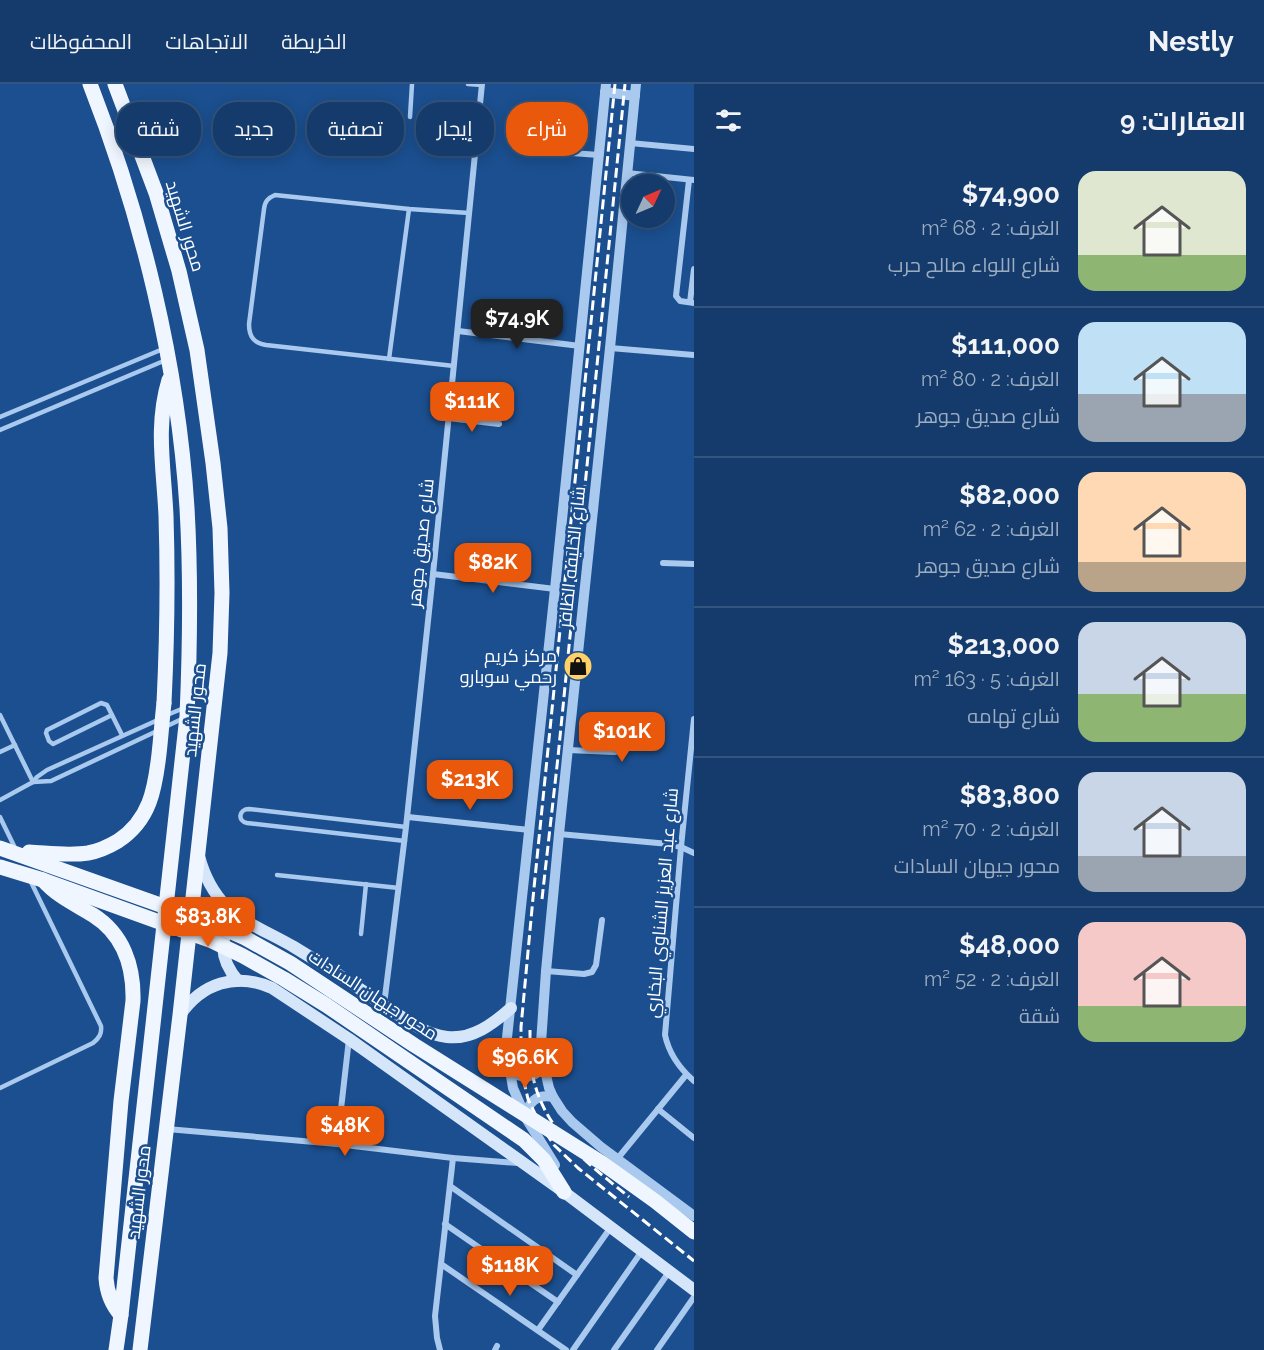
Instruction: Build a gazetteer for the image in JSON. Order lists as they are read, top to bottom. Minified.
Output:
{"streets":{"main road":["محور الشهيد","محور جيهان السادات"],"street":["شارع صديق جوهر","شارع الخليفه الظافر","شارع عبد العزيز الشناوي البخاري"]},"places":{"shop":["مركز كريم رحمي سوبارو"]},"north":"top right","page":{"header":"Nestly","nav":["الخريطة","الاتجاهات","المحفوظات"],"heading":"العقارات: 9","chip":["شراء","إيجار","تصفية","جديد","شقة"],"list":[{"name":"$74,900","note":"الغرف: 2 · 68 m² · شارع اللواء صالح حرب"},{"name":"$111,000","note":"الغرف: 2 · 80 m² · شارع صديق جوهر"},{"name":"$82,000","note":"الغرف: 2 · 62 m² · شارع صديق جوهر"},{"name":"$213,000","note":"الغرف: 5 · 163 m² · شارع تهامه"},{"name":"$83,800","note":"الغرف: 2 · 70 m² · محور جيهان السادات"},{"name":"$48,000","note":"الغرف: 2 · 52 m² · شقة"}],"price":["$74.9K","$111K","$82K","$101K","$213K","$83.8K","$96.6K","$48K","$118K"]}}
